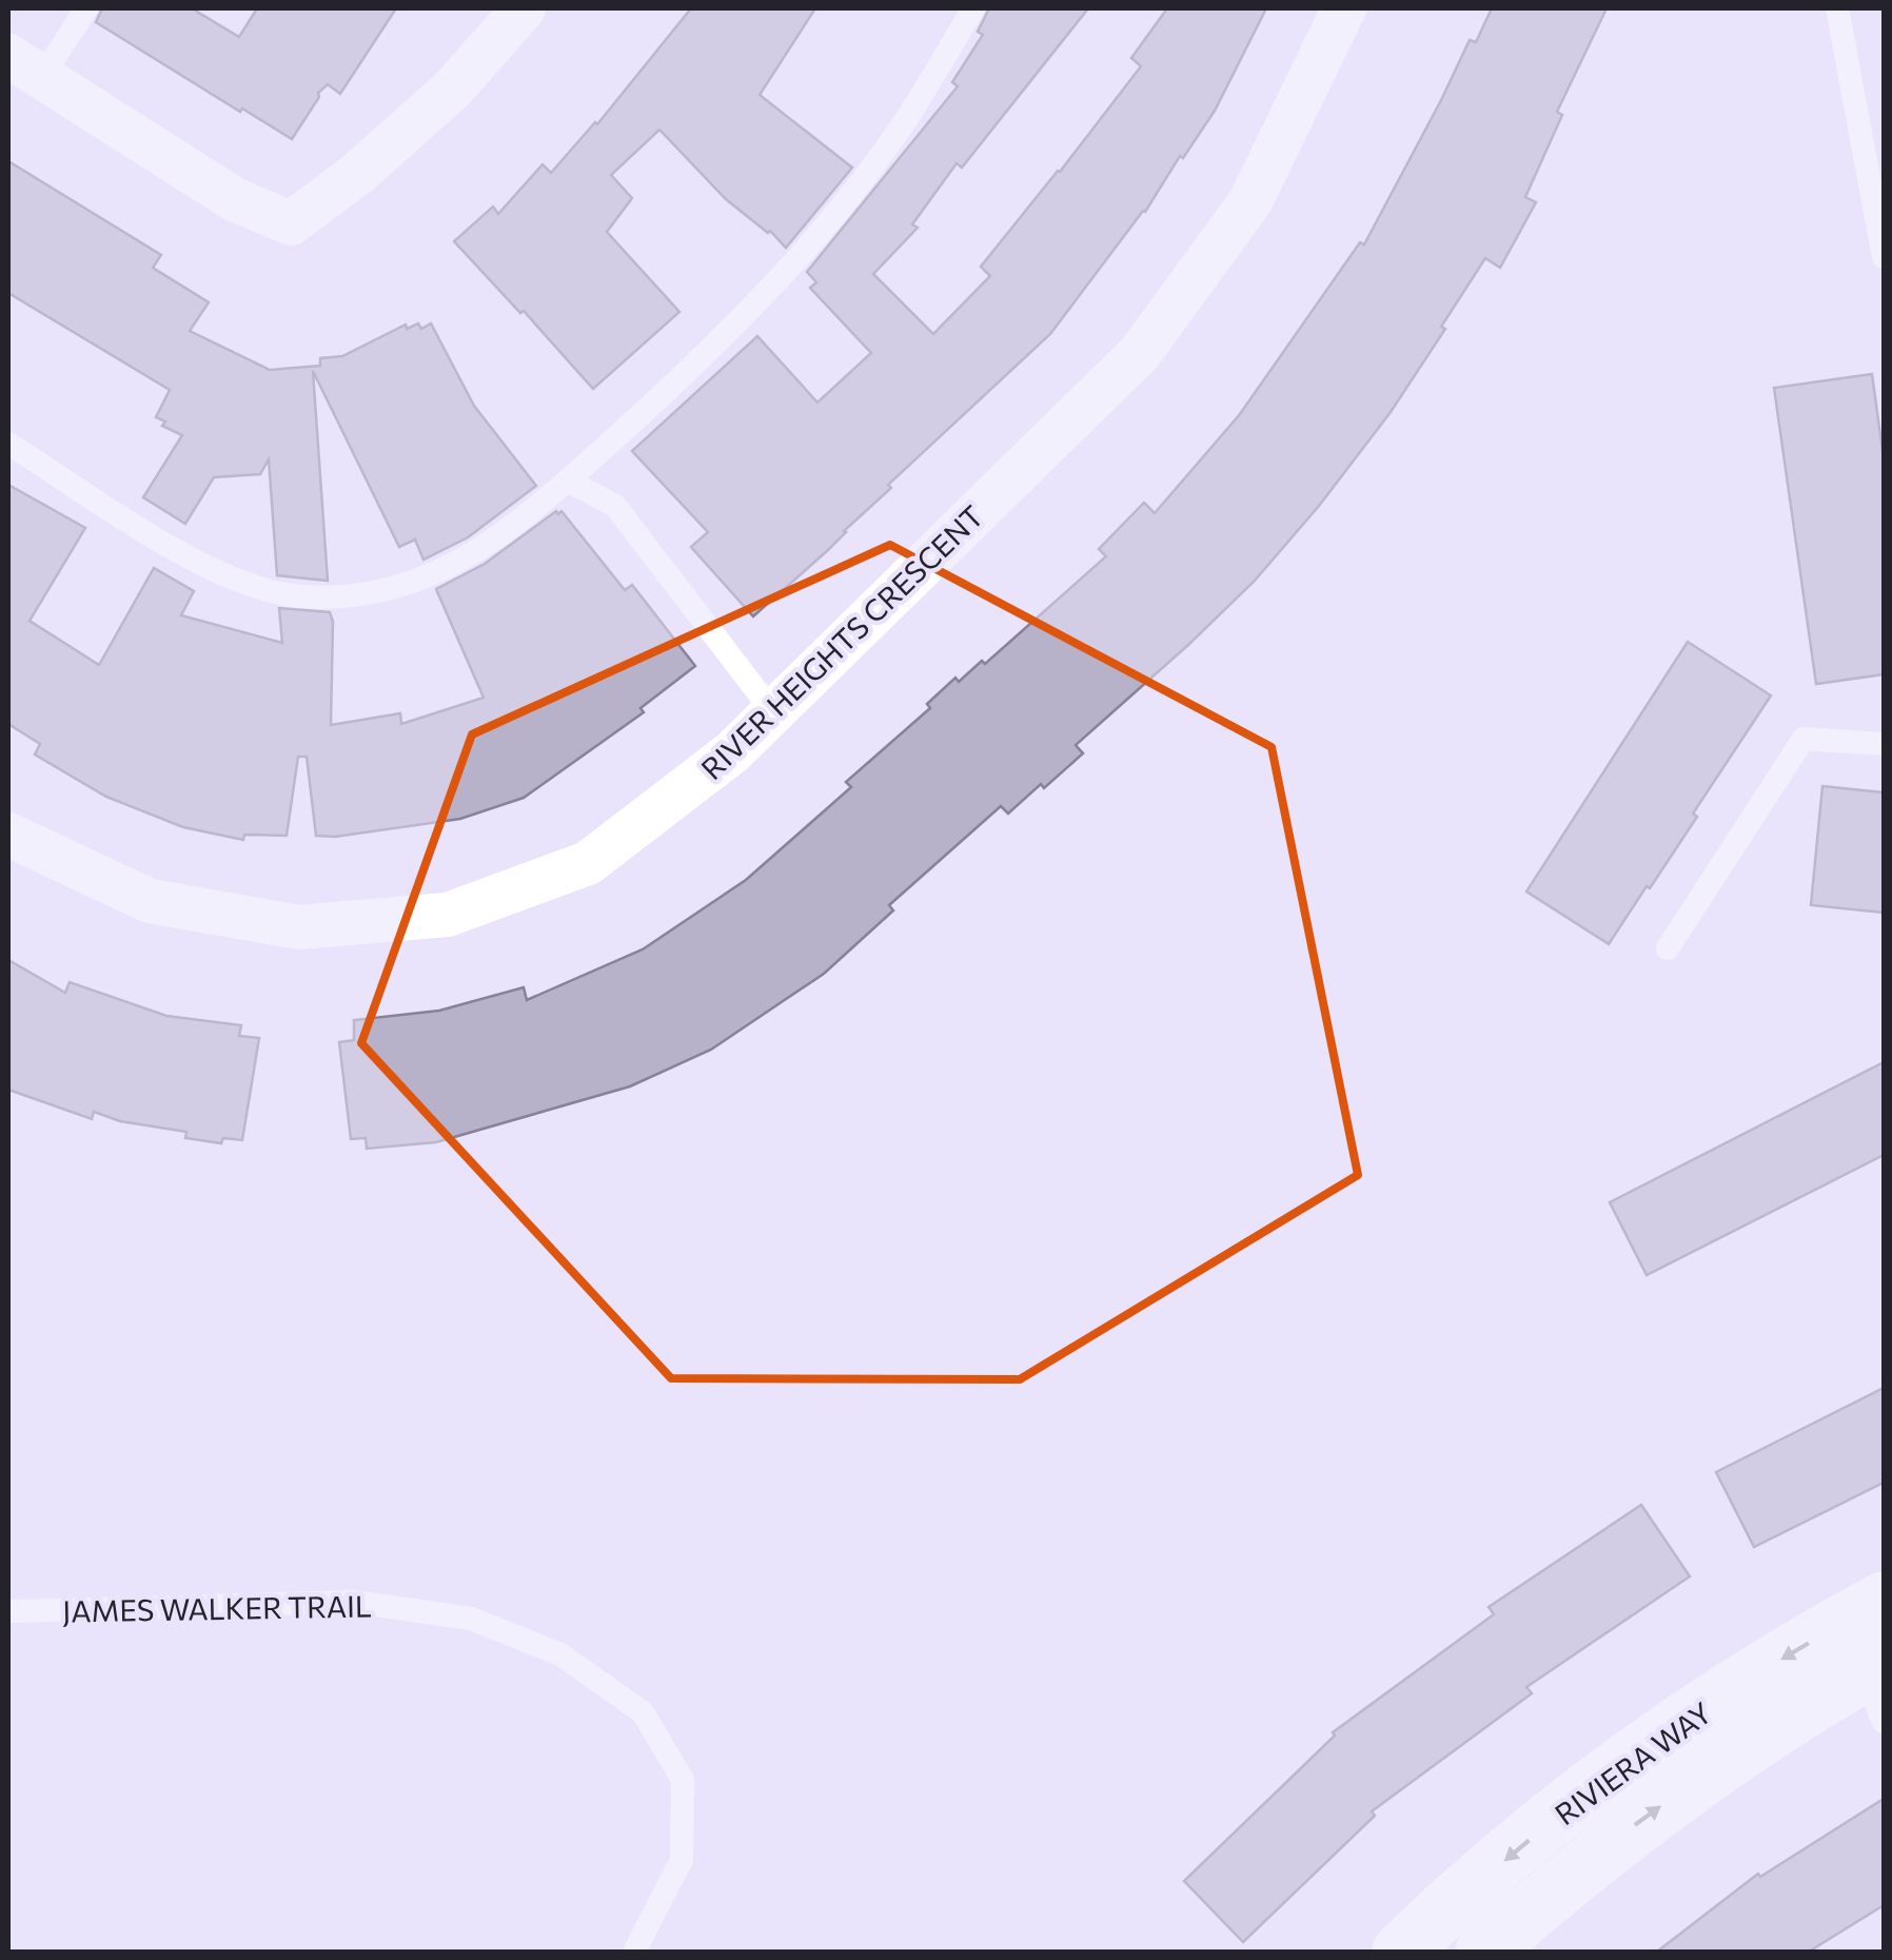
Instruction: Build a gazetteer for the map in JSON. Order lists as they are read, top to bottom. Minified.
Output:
{"streets":{"street":["RIVER HEIGHTS CRESCENT","RIVIERA WAY"],"lane":["JAMES WALKER TRAIL"]}}
